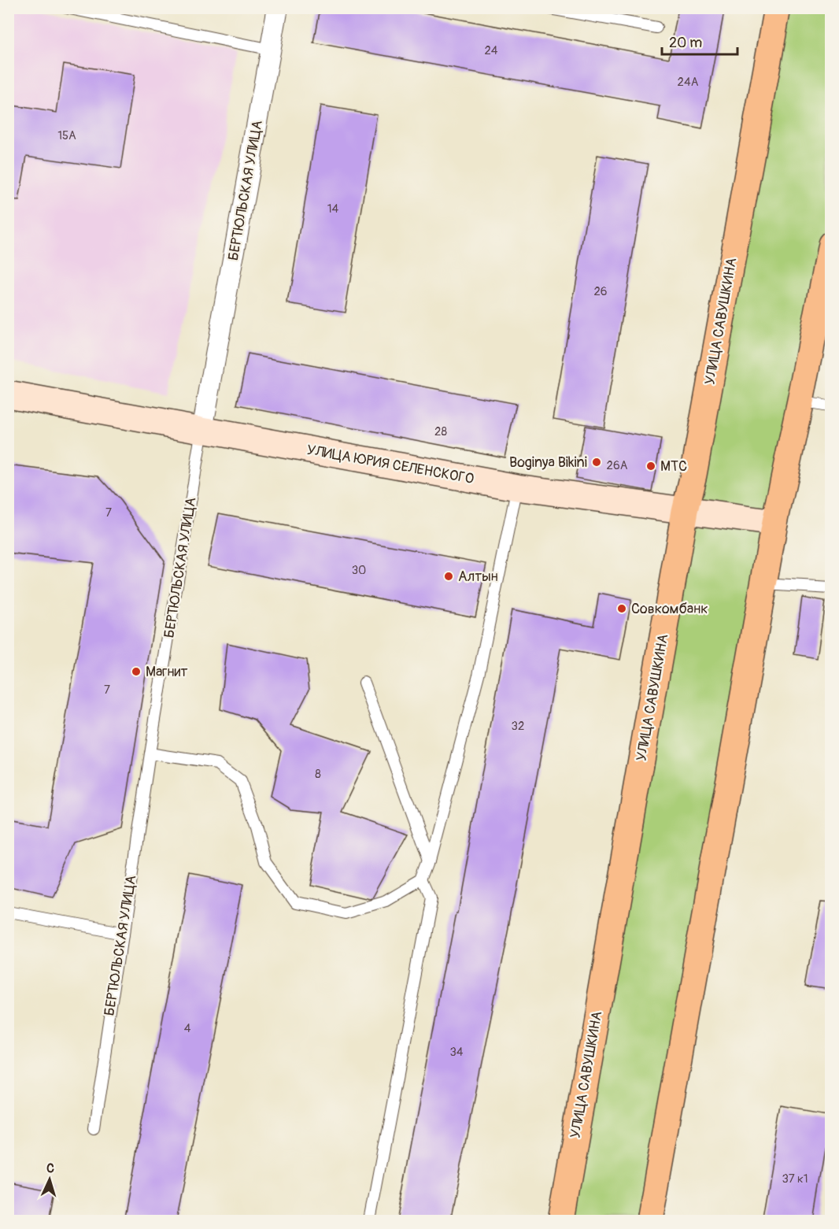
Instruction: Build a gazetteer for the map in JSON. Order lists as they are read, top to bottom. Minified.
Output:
{"streets":{"highway":["УЛИЦА САВУШКИНА"],"street":["БЕРТЮЛЬСКАЯ УЛИЦА","УЛИЦА ЮРИЯ СЕЛЕНСКОГО"]},"crossings":[["БЕРТЮЛЬСКАЯ УЛИЦА","УЛИЦА ЮРИЯ СЕЛЕНСКОГО"],["УЛИЦА САВУШКИНА","УЛИЦА ЮРИЯ СЕЛЕНСКОГО"]],"places":["Boginya Bikini","МТС","Алтын","Совкомбанк","Магнит"],"house_numbers":["24","24А","15А","14","26","28","26А","7","30","7","32","8","4","34","37 к1"],"scale_bar":"20 m","north":"top"}
